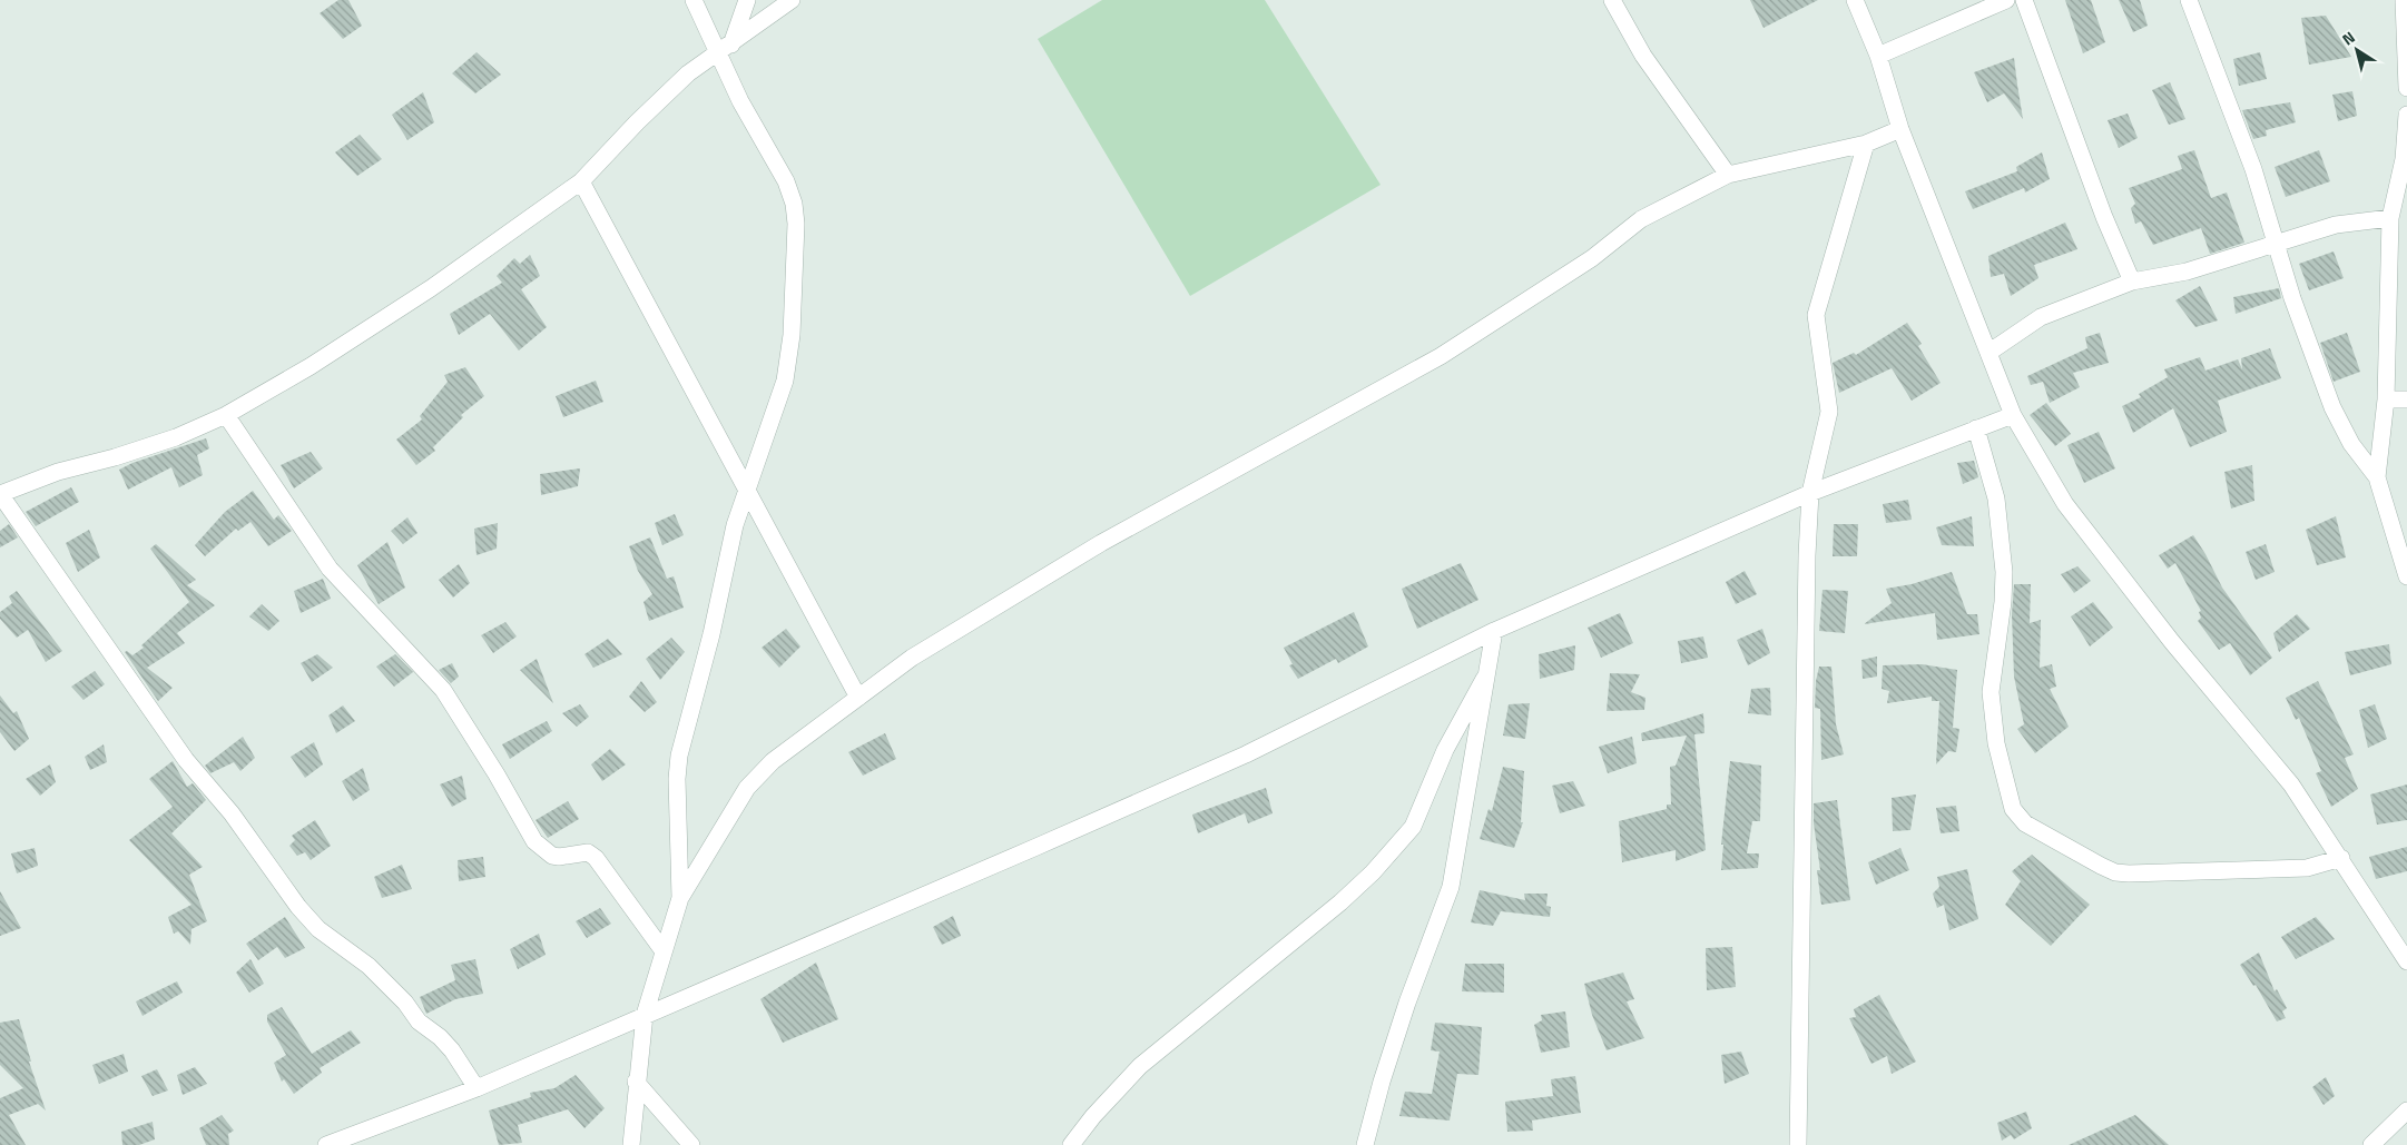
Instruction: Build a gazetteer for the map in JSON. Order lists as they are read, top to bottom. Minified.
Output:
{"north":"top left"}
